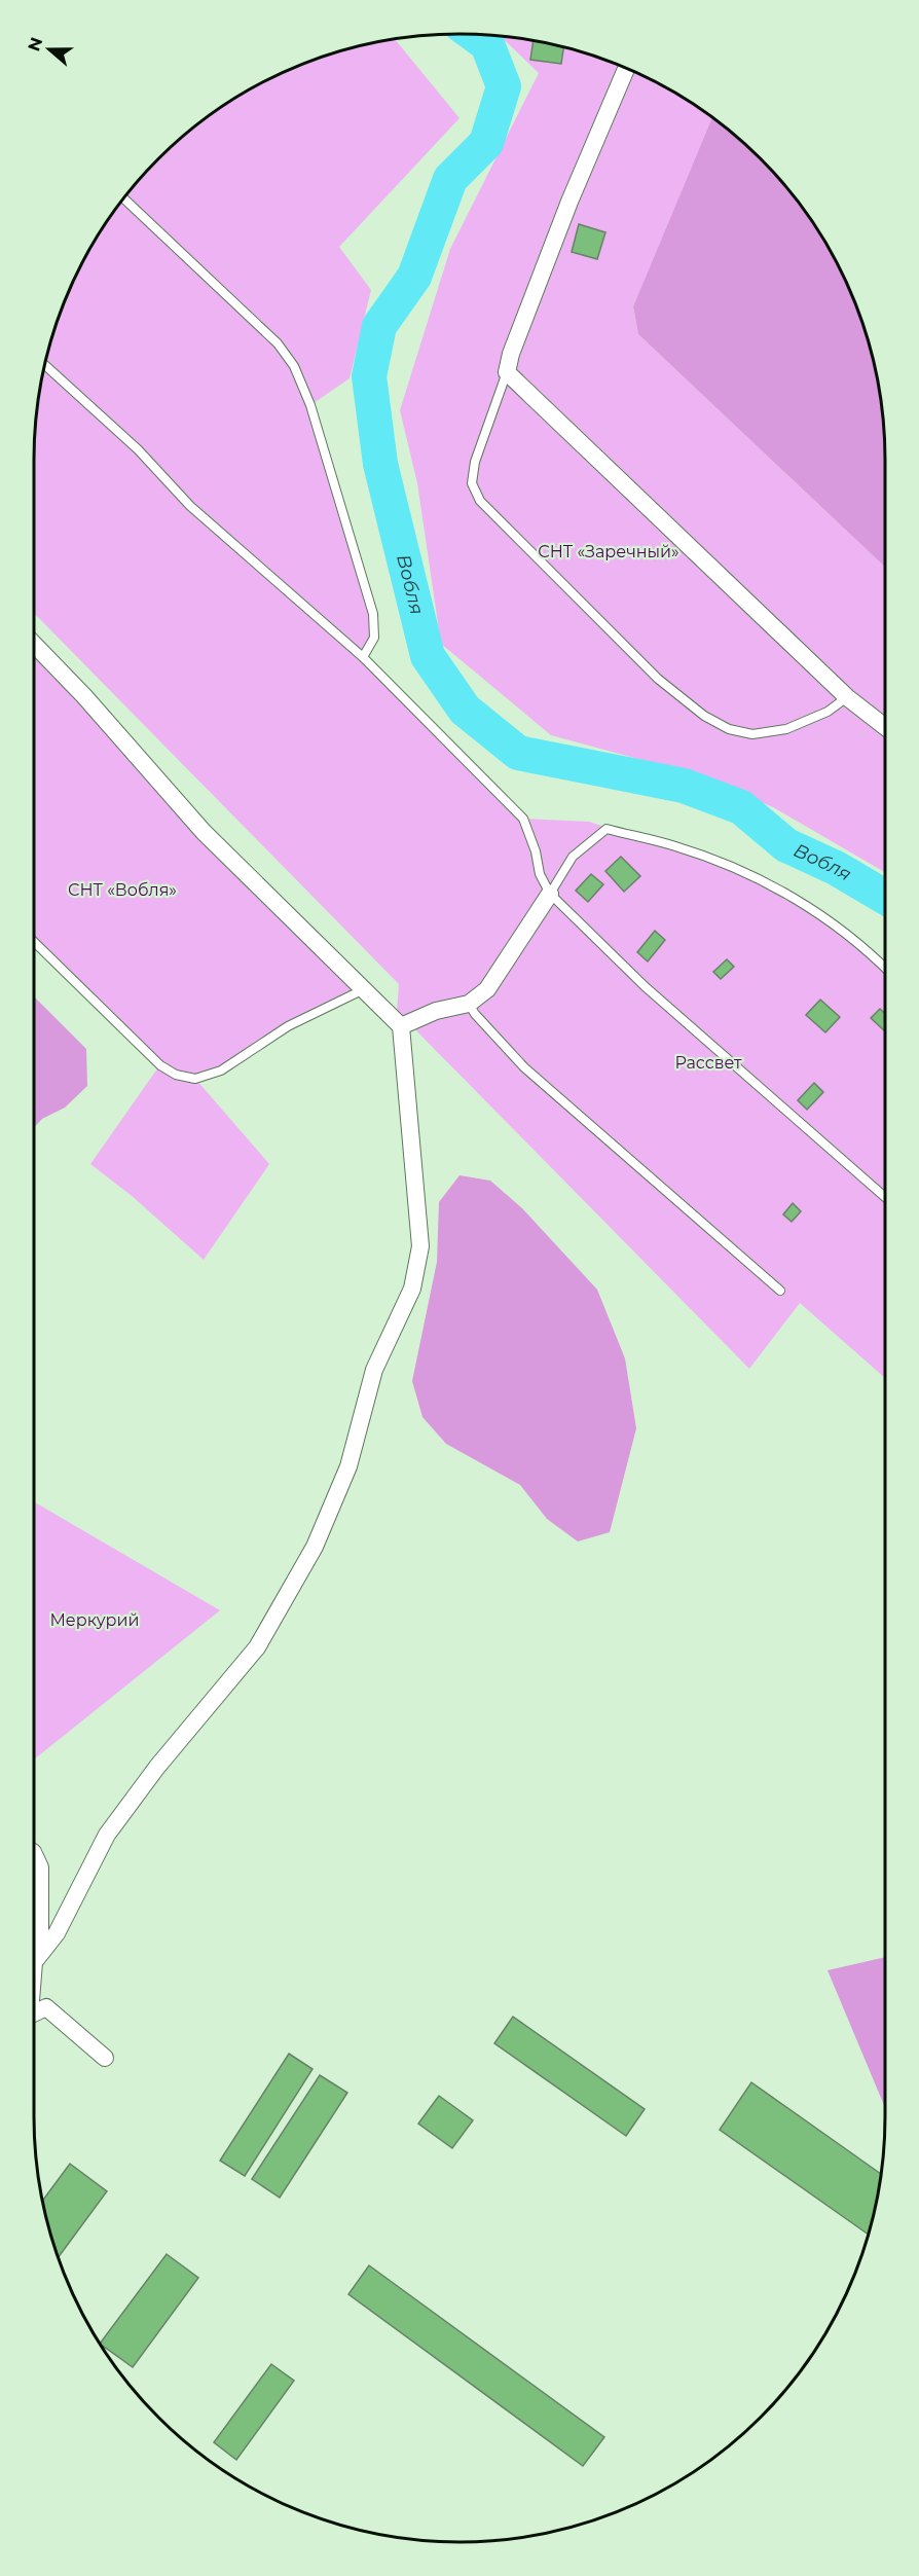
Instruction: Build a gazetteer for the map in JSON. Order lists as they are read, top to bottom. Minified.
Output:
{"water":["Вобля"],"parks":["СНТ «Заречный»","СНТ «Вобля»","Рассвет","Меркурий"],"north":"left"}
